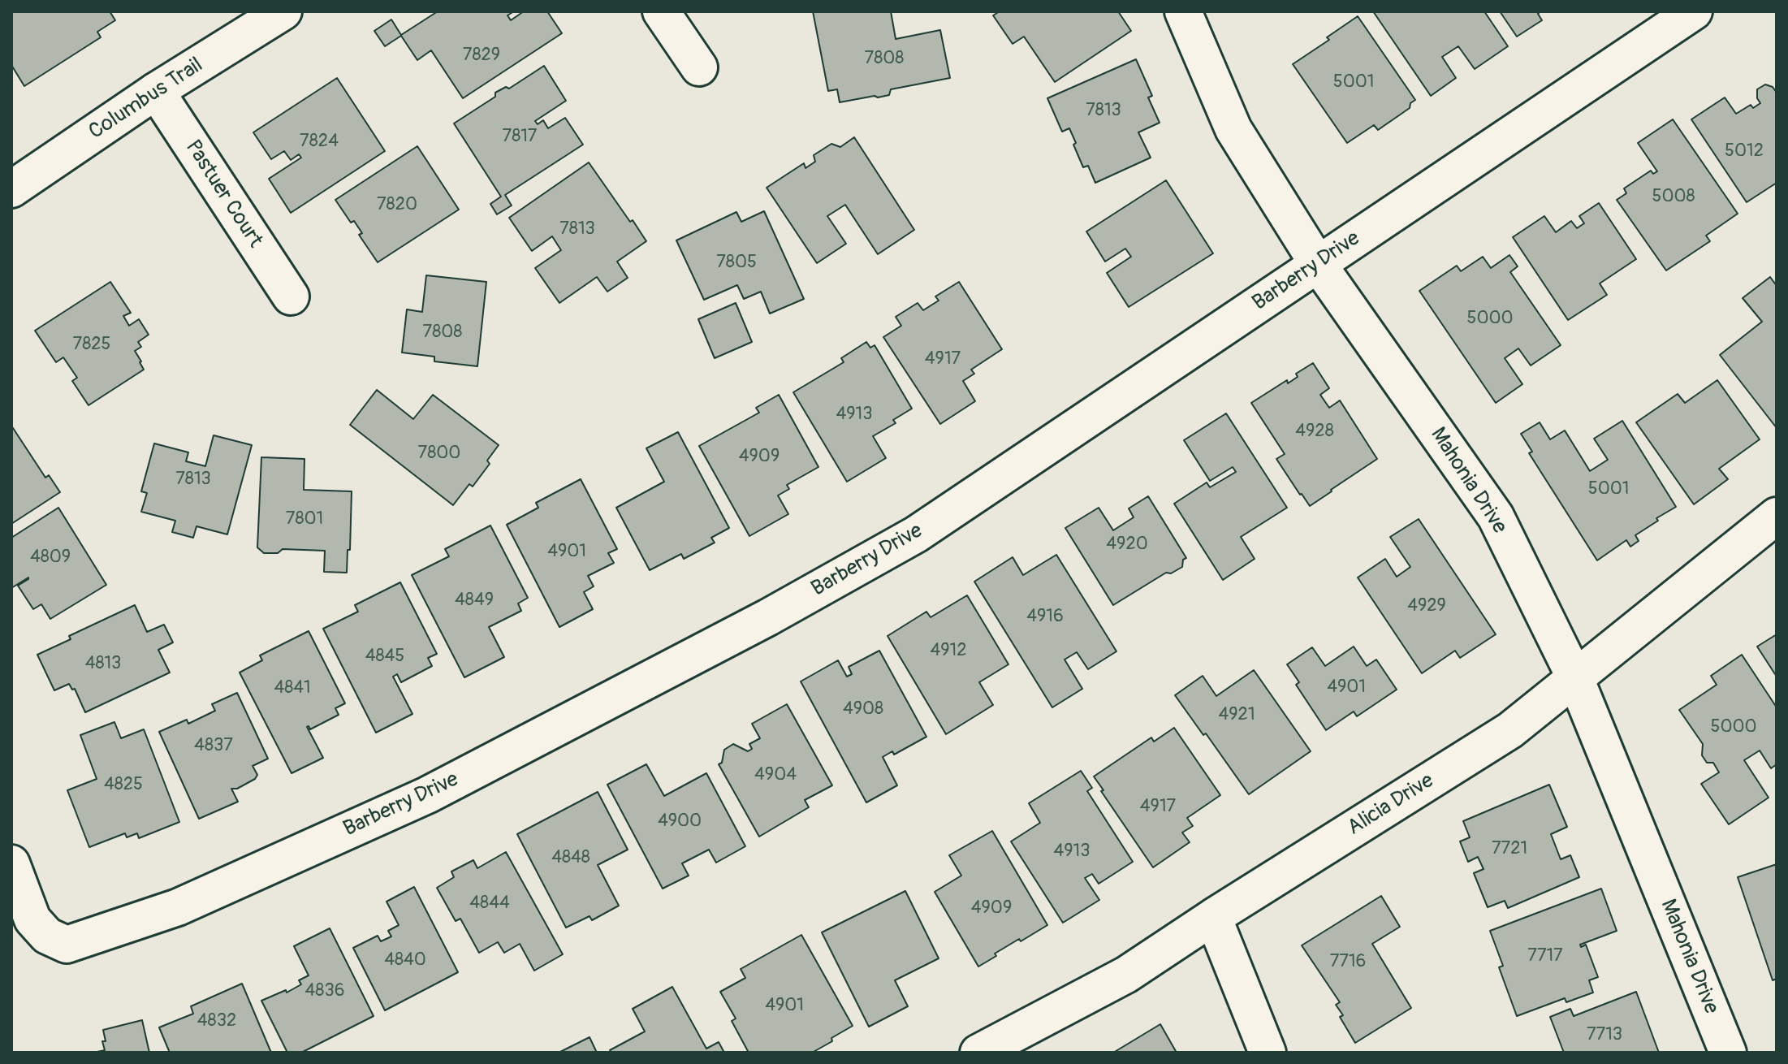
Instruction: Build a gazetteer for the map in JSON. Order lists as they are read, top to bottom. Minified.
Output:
{"streets":{"street":["Columbus Trail","Pastuer Court","Barberry Drive","Mahonia Drive","Alicia Drive"]},"crossings":[["Columbus Trail","Pastuer Court"],["Barberry Drive","Mahonia Drive"],["Mahonia Drive","Alicia Drive"]],"house_numbers":["7829","7808","5001","7813","7817","7824","5012","5008","7820","7813","7805","5000","7808","7825","4917","4913","4928","7800","4909","7813","5001","7801","4920","4901","4809","4849","4929","4916","4912","4845","4813","4901","4841","4908","4921","5000","4837","4904","4825","4917","4900","7721","4913","4848","4844","4909","7717","4840","7716","4836","4901","4832","7713"]}
